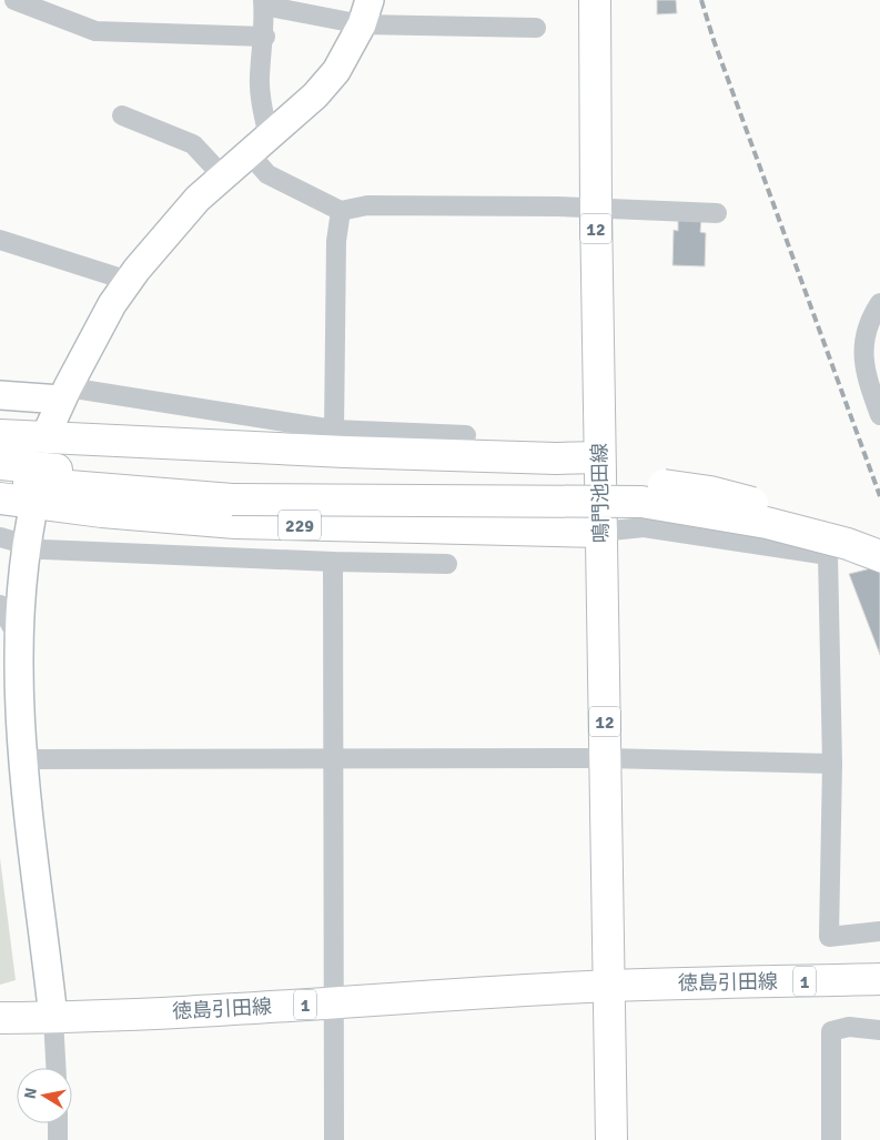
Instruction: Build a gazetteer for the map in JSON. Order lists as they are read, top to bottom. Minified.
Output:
{"streets":{"main road":["12","鳴門池田線","229","1","徳島引田線"]},"crossings":[["鳴門池田線","229"],["鳴門池田線","徳島引田線"]],"north":"left"}
